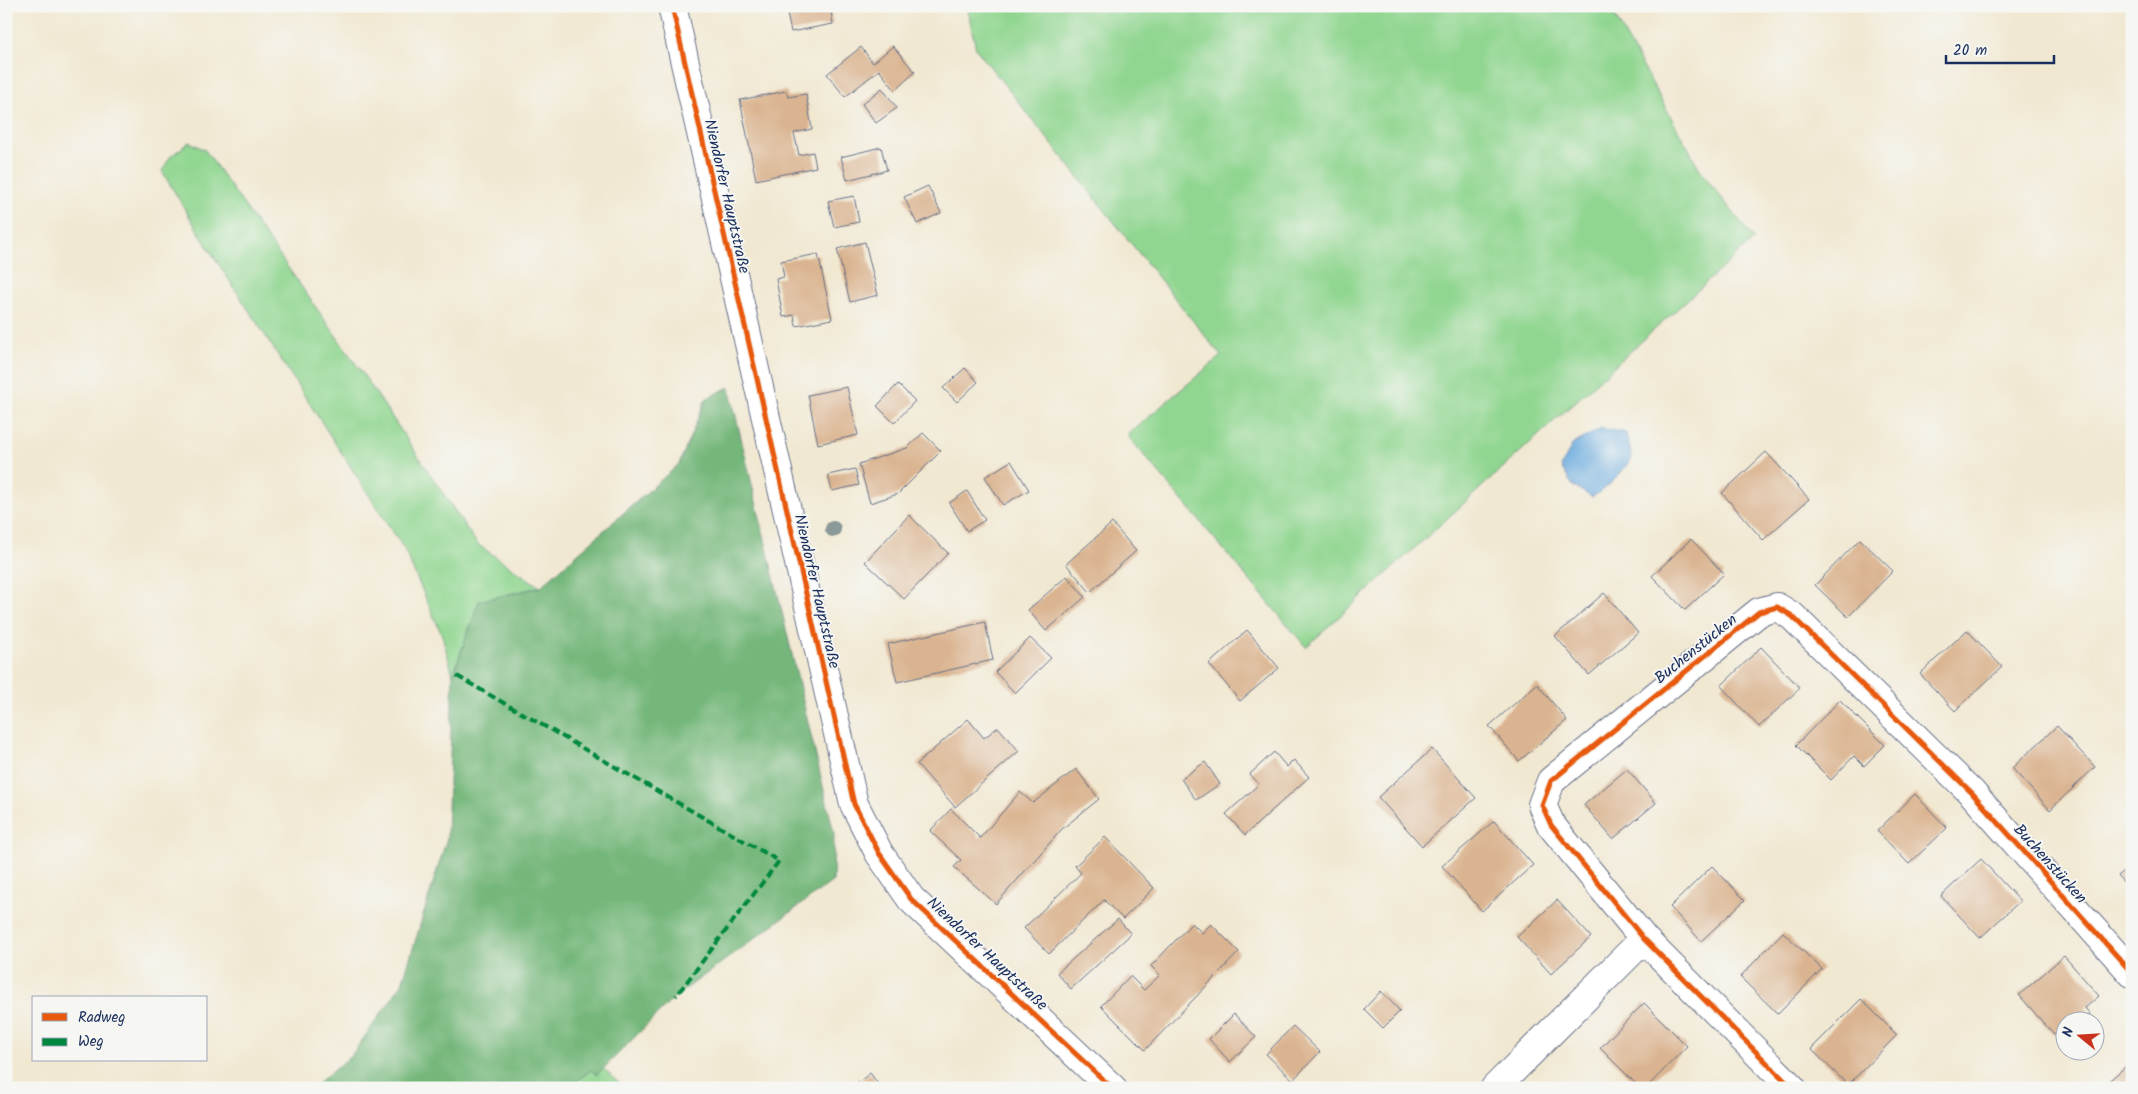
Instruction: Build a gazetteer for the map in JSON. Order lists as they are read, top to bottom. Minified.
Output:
{"streets":{"street":["Niendorfer Hauptstraße","Buchenstücken"]},"legend":["Radweg","Weg"],"scale_bar":"20 m","north":"left"}
